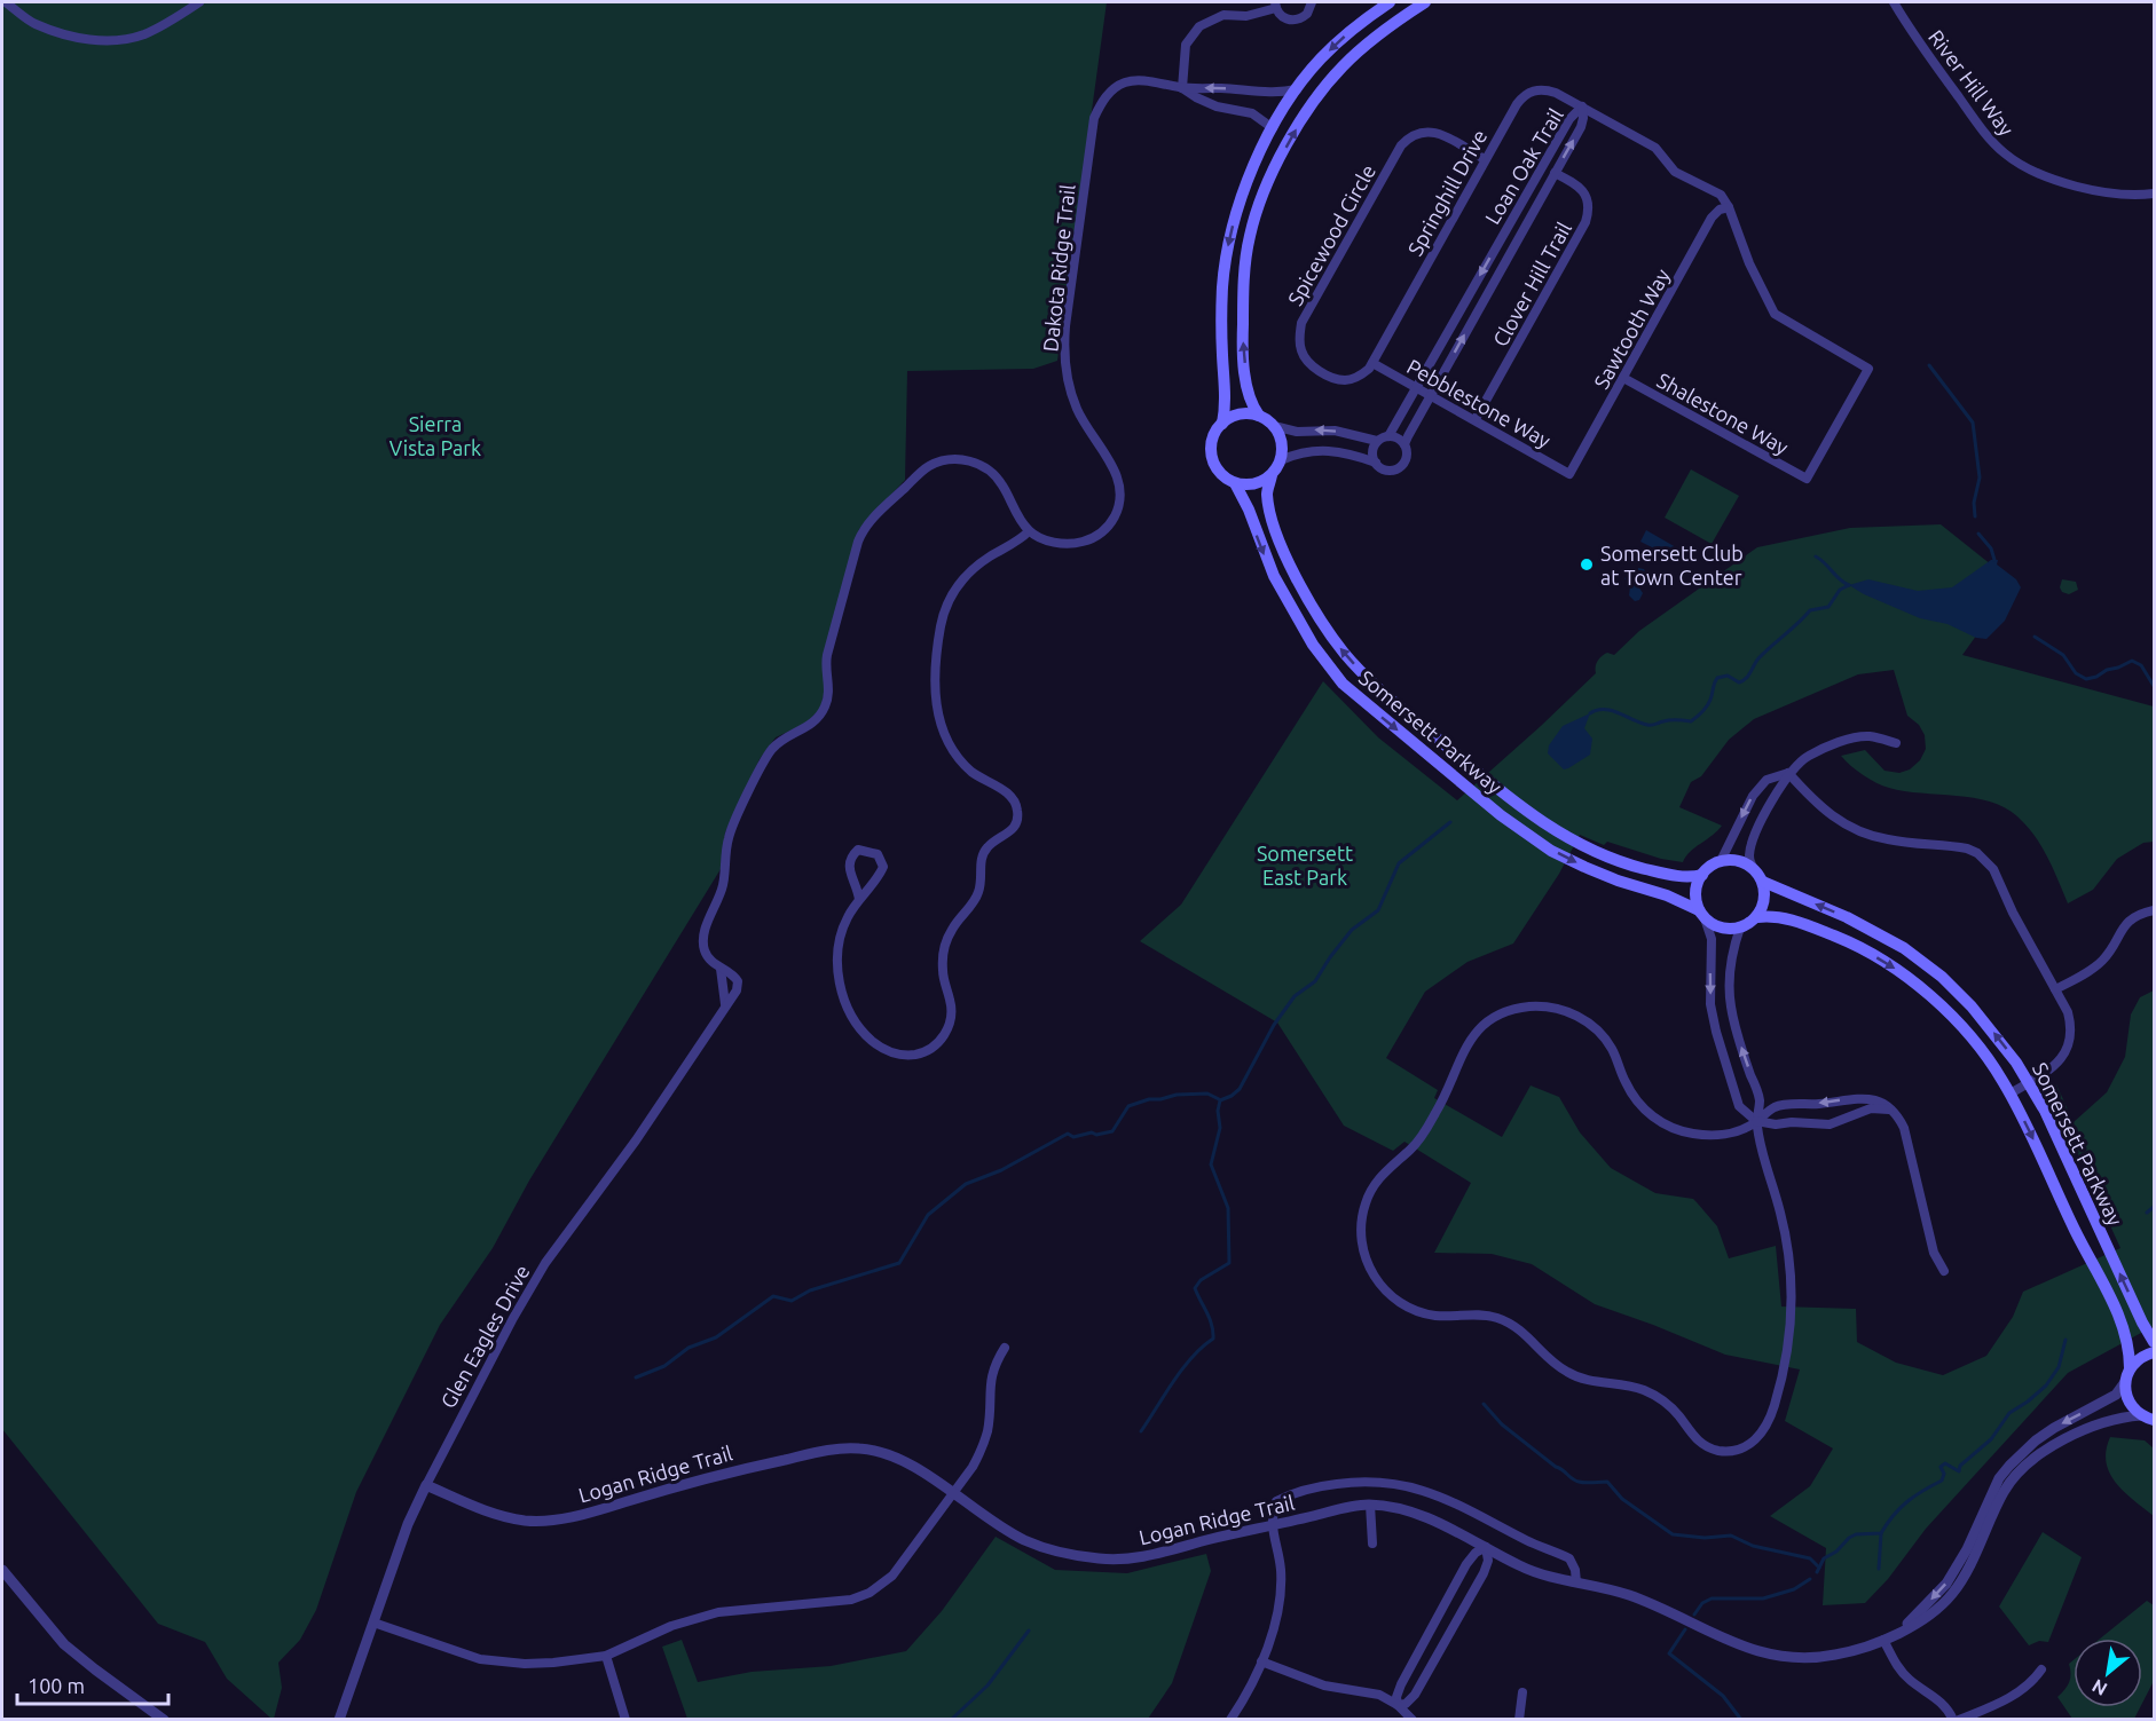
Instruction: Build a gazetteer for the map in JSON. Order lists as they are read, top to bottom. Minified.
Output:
{"streets":{"main road":["Somersett Parkway"],"street":["River Hill Way","Loan Oak Trail","Springhill Drive","Spicewood Circle","Dakota Ridge Trail","Clover Hill Trail","Sawtooth Way","Pebblestone Way","Shalestone Way","Glen Eagles Drive","Logan Ridge Trail"]},"crossings":[["Loan Oak Trail","Springhill Drive"],["Loan Oak Trail","Clover Hill Trail"],["Loan Oak Trail","Pebblestone Way"],["Springhill Drive","Spicewood Circle"],["Springhill Drive","Pebblestone Way"],["Spicewood Circle","Pebblestone Way"],["Clover Hill Trail","Pebblestone Way"],["Sawtooth Way","Pebblestone Way"],["Sawtooth Way","Shalestone Way"],["Glen Eagles Drive","Logan Ridge Trail"]],"parks":["Sierra Vista Park","Somersett East Park"],"places":["Somersett Club at Town Center"],"scale_bar":"100 m","north":"bottom left"}
